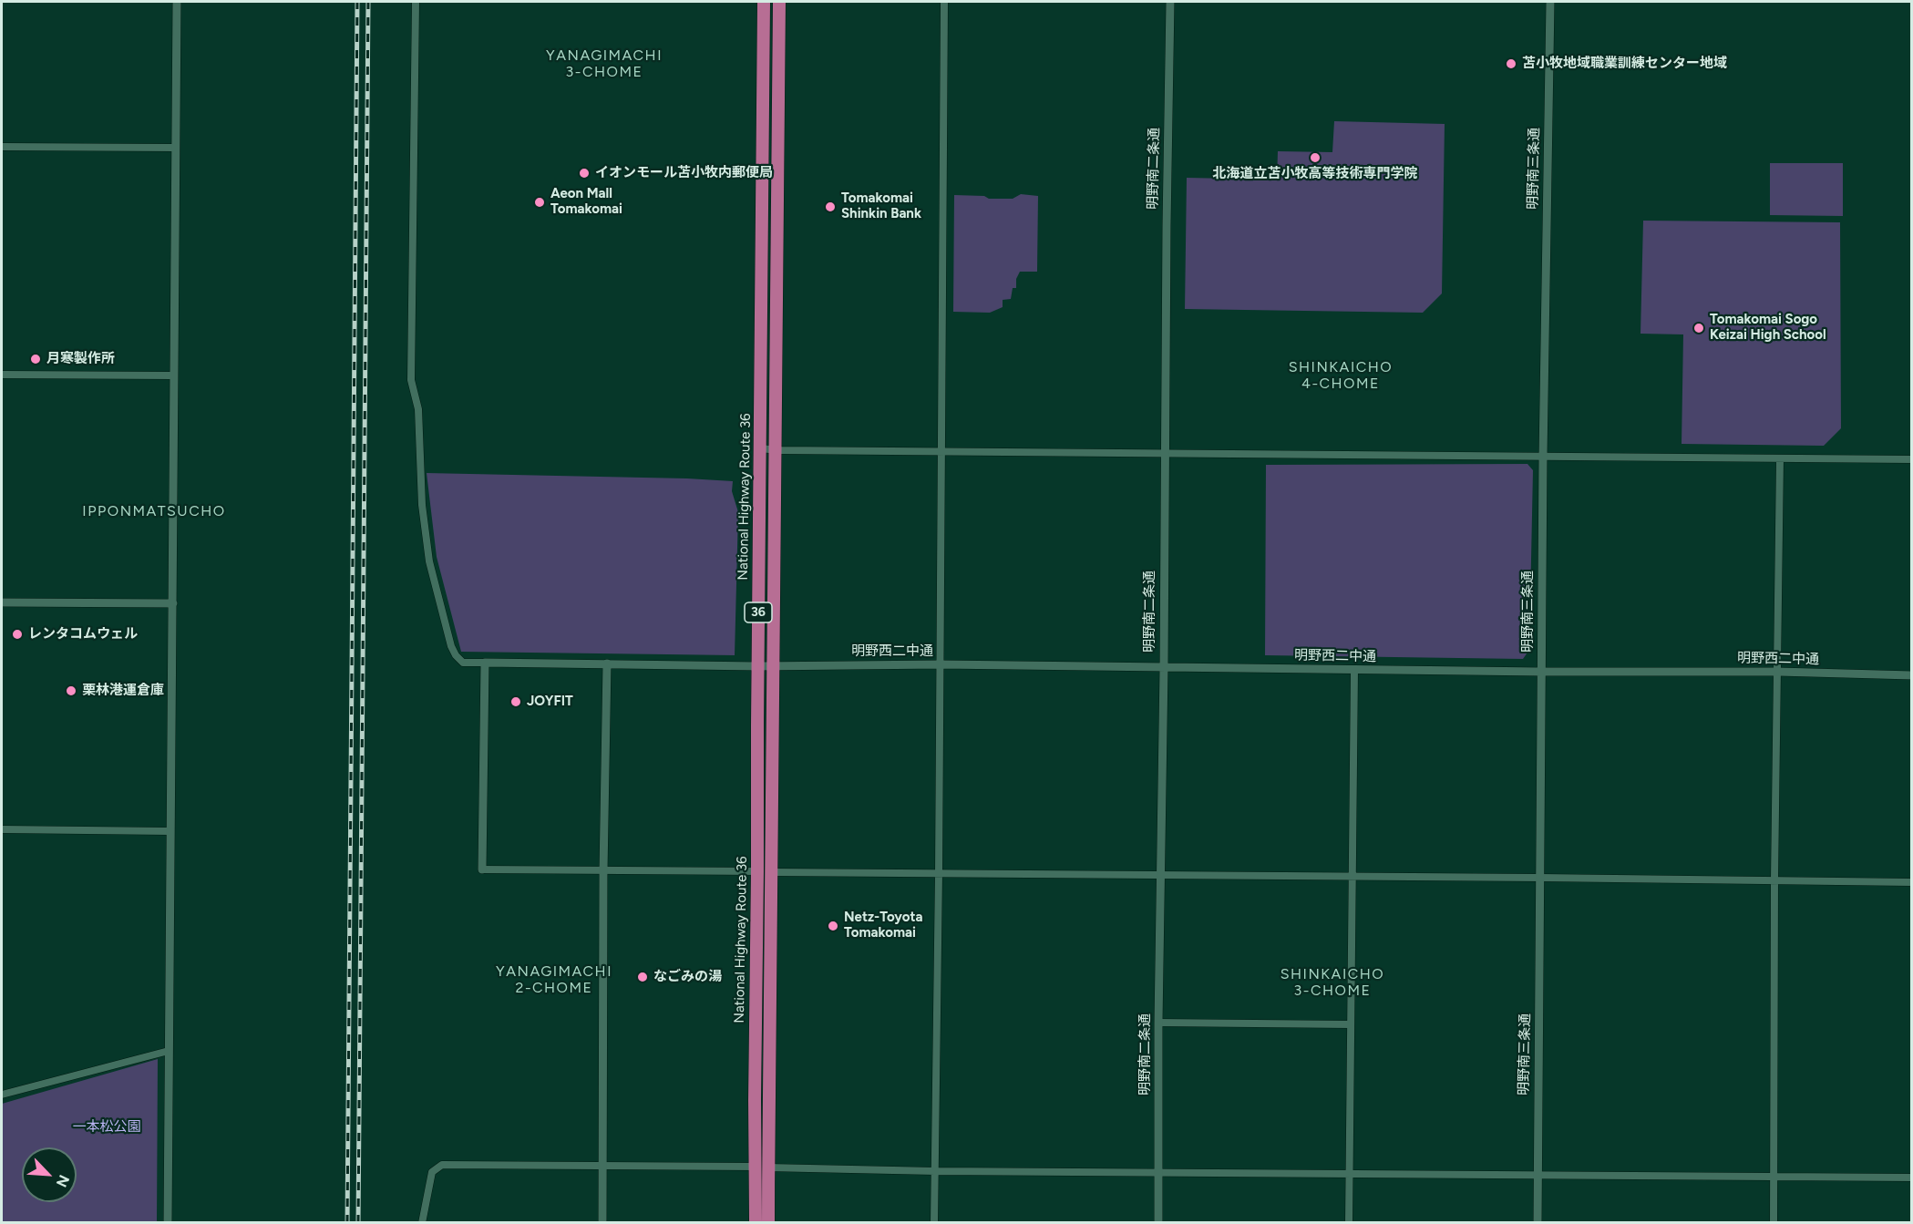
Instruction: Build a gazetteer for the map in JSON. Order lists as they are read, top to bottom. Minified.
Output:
{"streets":{"highway":["National Highway Route 36","36"],"street":["明野南二条通","明野南三条通","明野西二中通"]},"crossings":[["明野南二条通","明野西二中通"],["明野南三条通","明野西二中通"],["National Highway Route 36","明野西二中通"]],"districts":["YANAGIMACHI 3-CHOME","SHINKAICHO 4-CHOME","IPPONMATSUCHO","YANAGIMACHI 2-CHOME","SHINKAICHO 3-CHOME"],"parks":["一本松公園"],"places":["苫小牧地域職業訓練センター地域","北海道立苫小牧高等技術専門学院","イオンモール苫小牧内郵便局","Aeon Mall Tomakomai","Tomakomai Shinkin Bank","Tomakomai Sogo Keizai High School","月寒製作所","レンタコムウェル","栗林港運倉庫","JOYFIT","Netz-Toyota Tomakomai","なごみの湯"],"north":"bottom right"}
